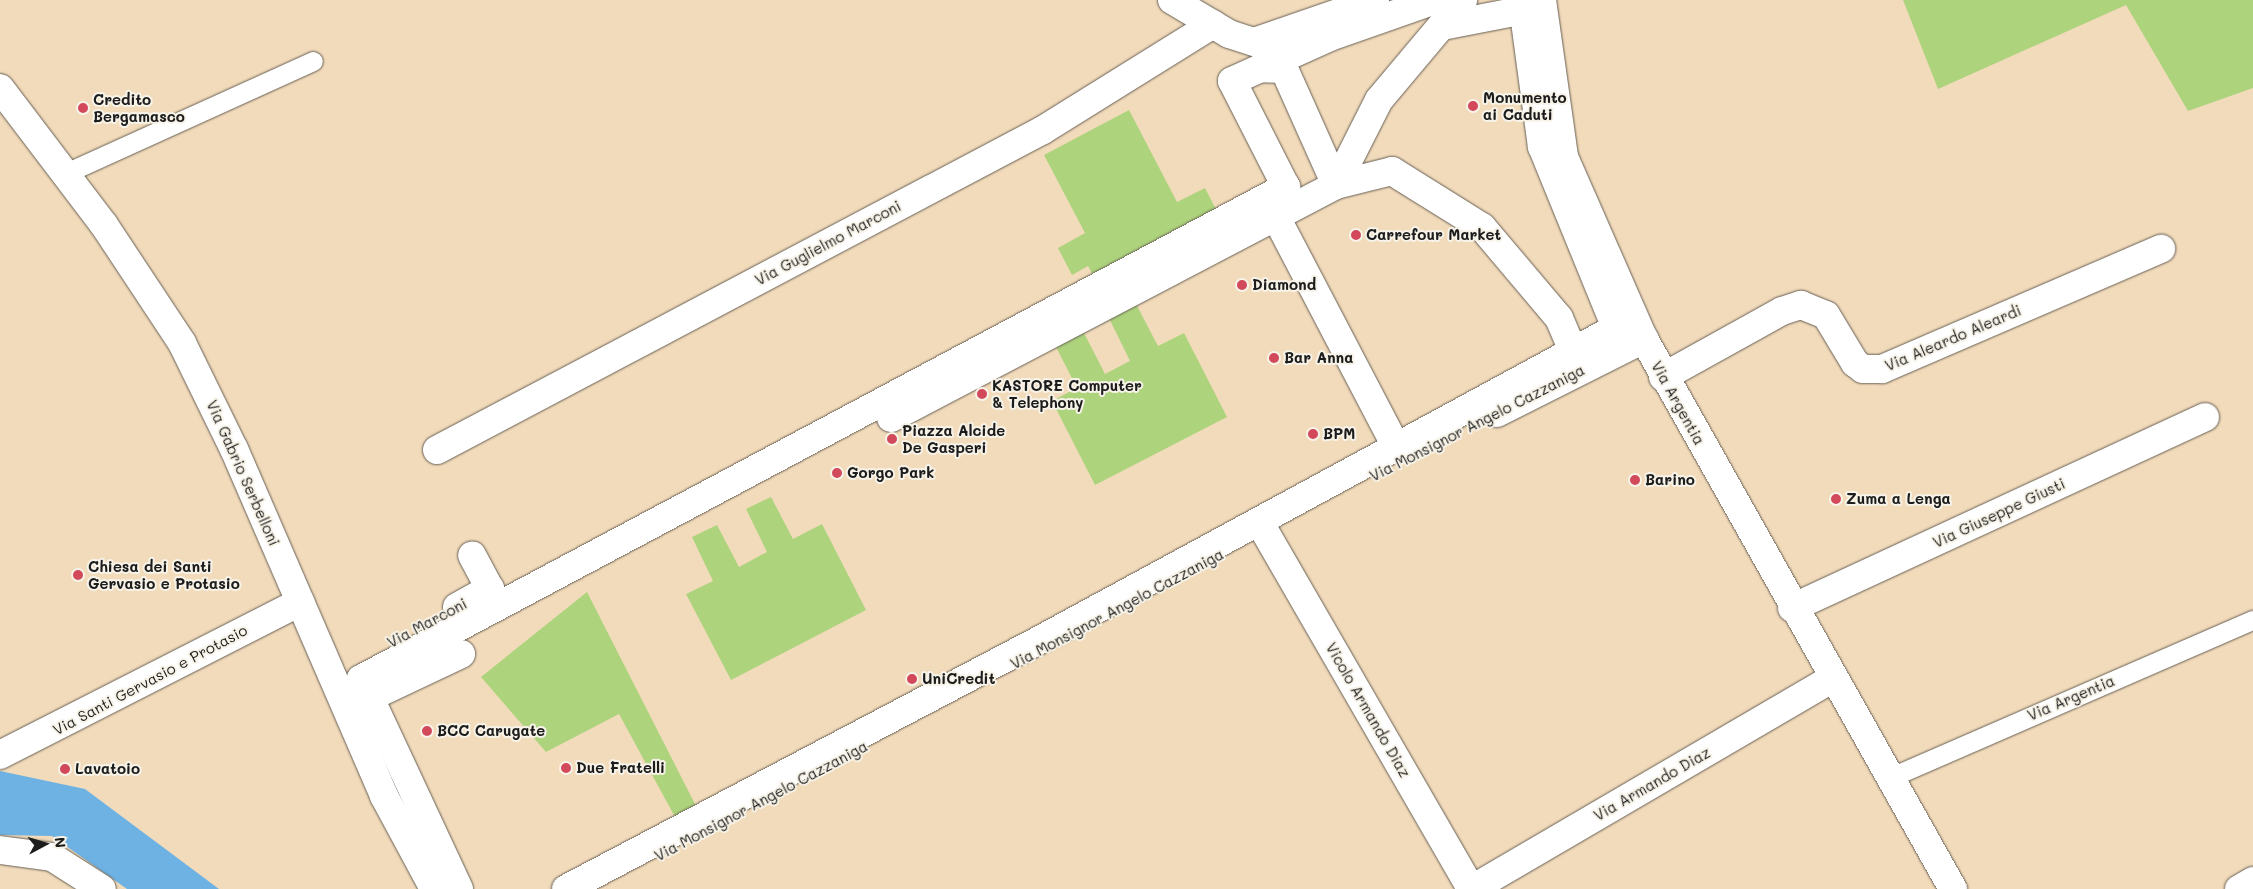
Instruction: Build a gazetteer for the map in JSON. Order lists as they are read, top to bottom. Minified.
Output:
{"streets":{"street":["Via Guglielmo Marconi","Via Aleardo Aleardi","Via Argentia","Via Monsignor Angelo Cazzaniga","Via Gabrio Serbelloni","Via Giuseppe Giusti","Via Marconi","Via Santi Gervasio e Protasio","Vicolo Armando Diaz","Via Armando Diaz"]},"crossings":[["Via Aleardo Aleardi","Via Argentia"],["Via Argentia","Via Monsignor Angelo Cazzaniga"],["Via Argentia","Via Giuseppe Giusti"],["Via Argentia","Via Armando Diaz"],["Via Monsignor Angelo Cazzaniga","Vicolo Armando Diaz"],["Via Gabrio Serbelloni","Via Marconi"],["Via Gabrio Serbelloni","Via Santi Gervasio e Protasio"],["Vicolo Armando Diaz","Via Armando Diaz"]],"places":["Monumento ai Caduti","Credito Bergamasco","Carrefour Market","Diamond","Bar Anna","KASTORE Computer & Telephony","BPM","Piazza Alcide De Gasperi","Gorgo Park","Barino","Zuma a Lenga","Chiesa dei Santi Gervasio e Protasio","UniCredit","BCC Carugate","Due Fratelli","Lavatoio"],"north":"right"}
